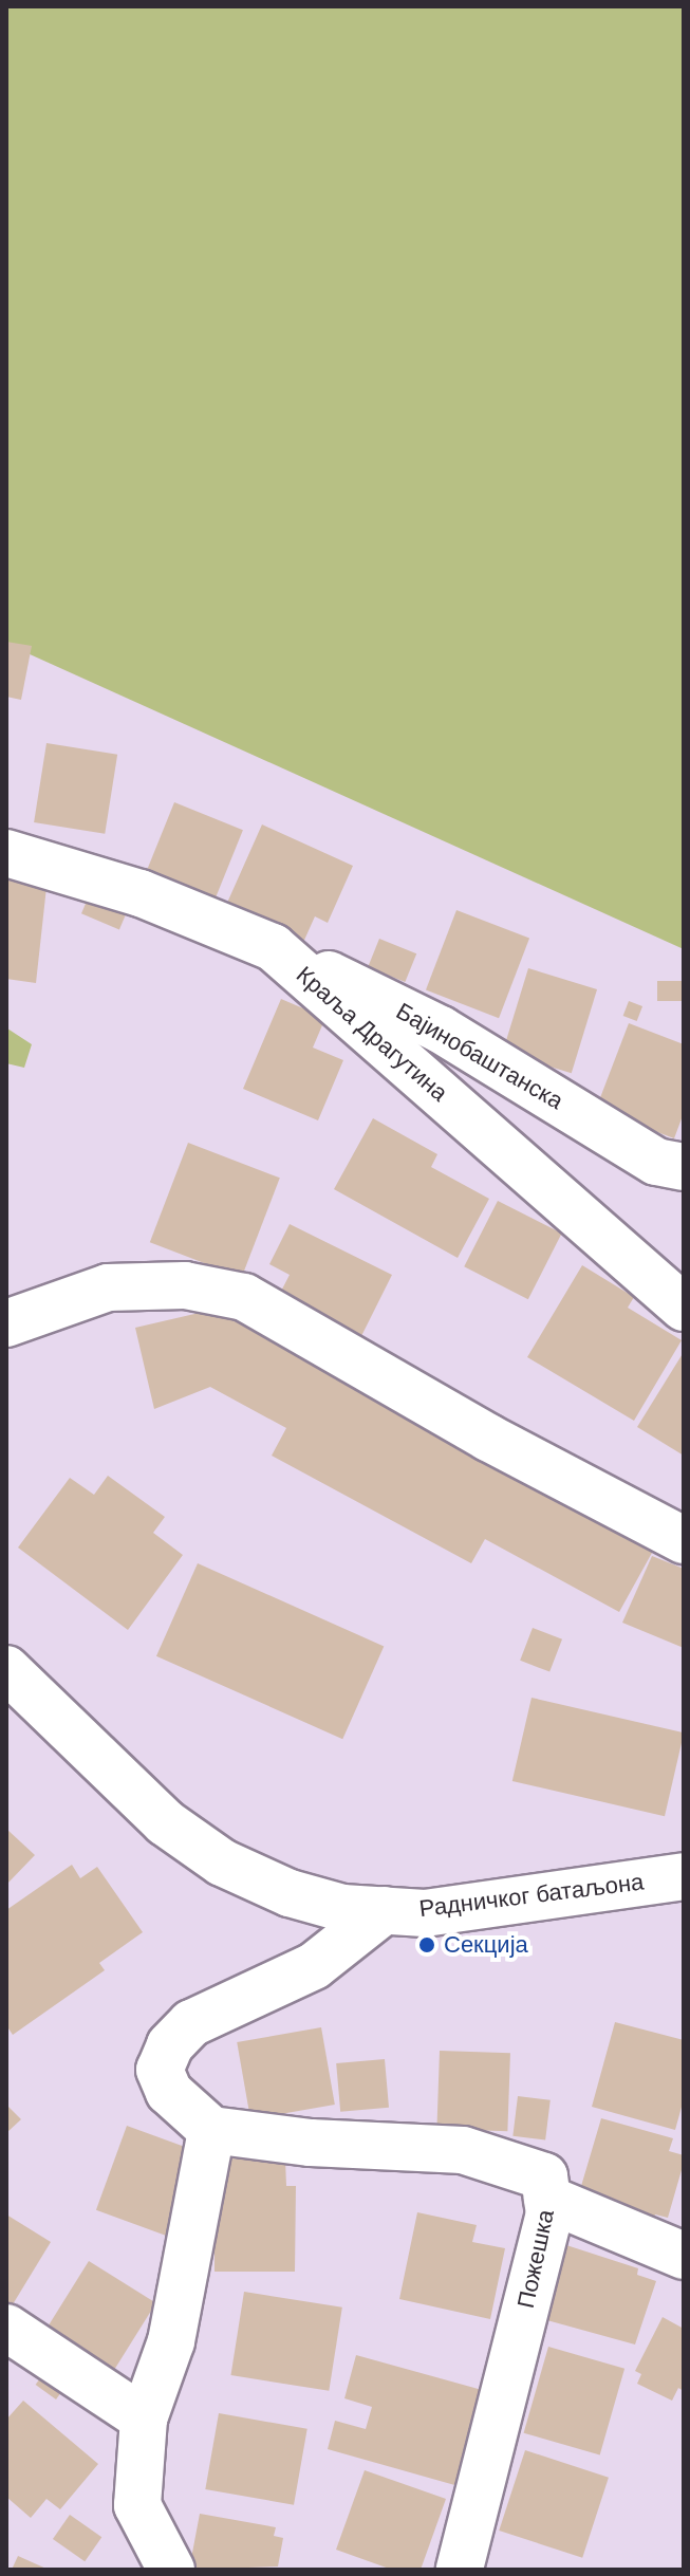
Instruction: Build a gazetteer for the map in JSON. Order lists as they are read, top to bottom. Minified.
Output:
{"streets":{"street":["Краља Драгутина","Бајинобаштанска","Радничког батаљона","Пожешка"]},"crossings":[["Краља Драгутина","Бајинобаштанска"]],"places":["Секција"]}
